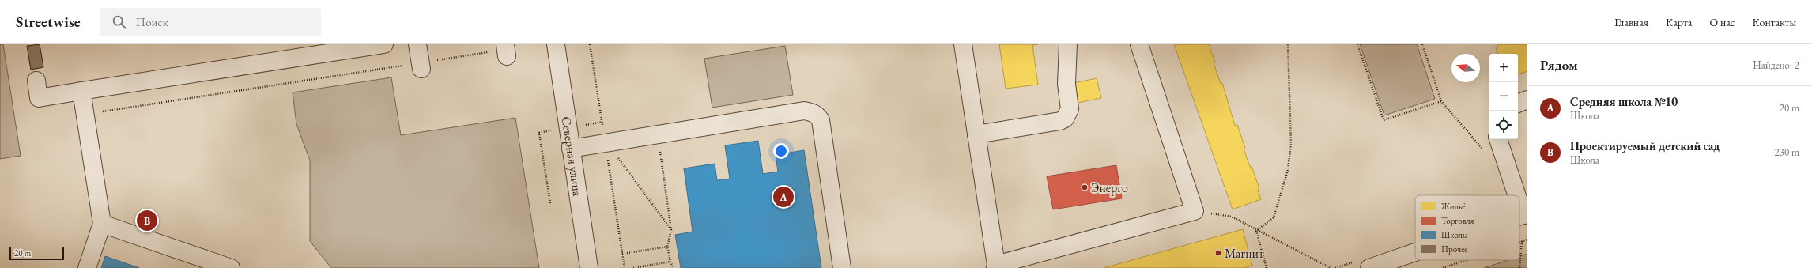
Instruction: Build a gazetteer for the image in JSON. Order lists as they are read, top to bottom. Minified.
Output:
{"streets":{"street":["Северная улица"]},"places":["Энерго","Магнит"],"legend":["Жильё","Торговля","Школы","Прочее"],"scale_bar":"20 m","north":"left","page":{"header":"Streetwise","search":"Поиск","nav":["Главная","Карта","О нас","Контакты"],"heading":["Рядом","Найдено: 2"],"map_buttons":["+","−"],"list":[{"mark":"A","name":"Средняя школа №10","note":"Школа","value":"20 m"},{"mark":"B","name":"Проектируемый детский сад","note":"Школа","value":"230 m"}],"pins":["A","B"],"scale":"20 m"}}
